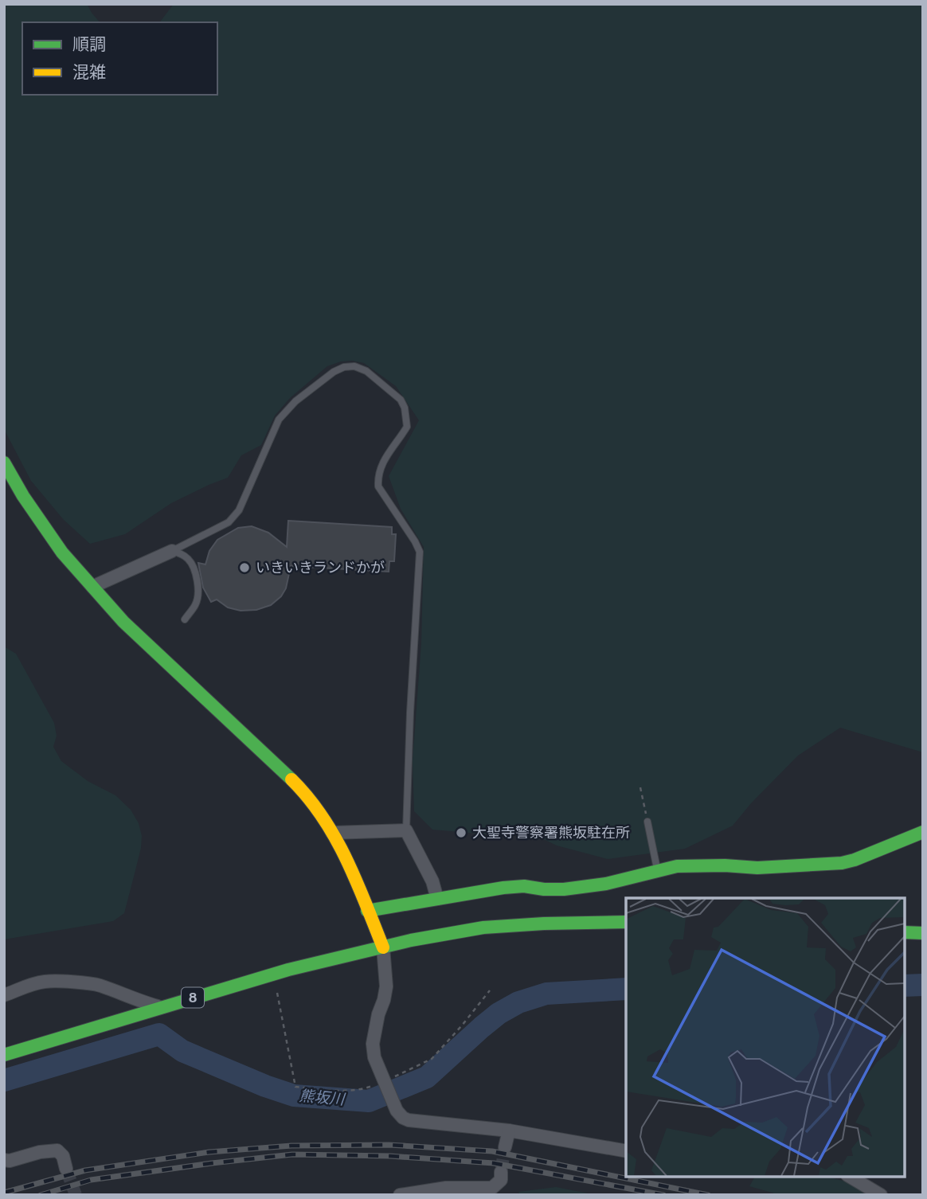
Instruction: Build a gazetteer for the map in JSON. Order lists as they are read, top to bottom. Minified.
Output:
{"streets":{"main road":["8"]},"water":["熊坂川"],"places":["いきいきランドかが","大聖寺警察署熊坂駐在所"],"legend":["順調","混雑"]}
